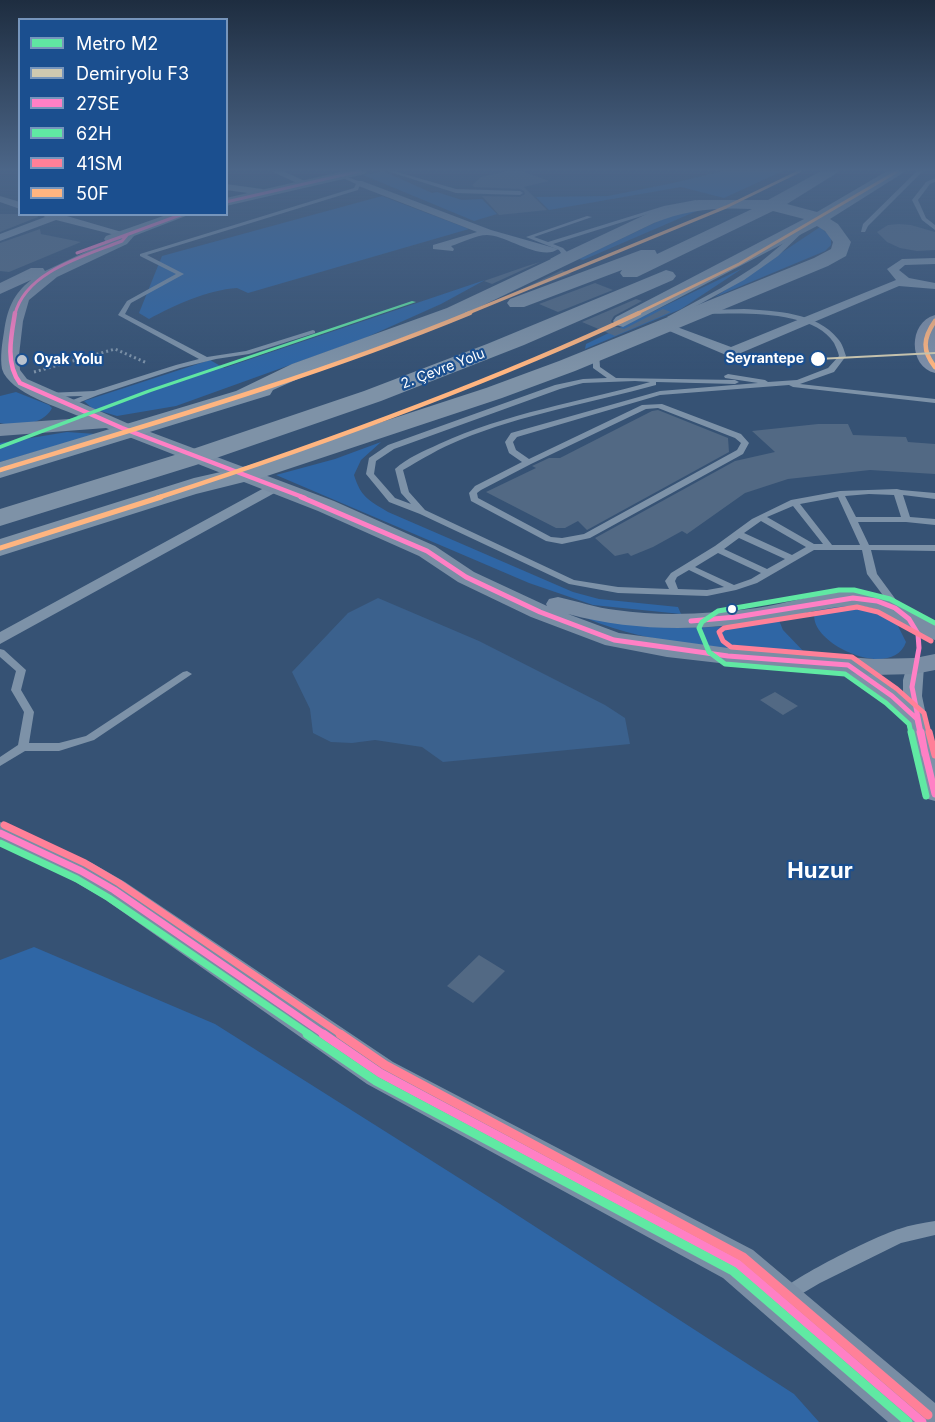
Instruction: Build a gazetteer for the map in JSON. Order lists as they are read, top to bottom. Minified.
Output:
{"streets":{"highway":["2. Çevre Yolu"]},"districts":["Huzur"],"places":["Seyrantepe","Oyak Yolu"],"lines":["transit line 27SE","transit line 50F","metro line M2","rail line F3","transit line 62H","transit line 41SM"],"legend":["Metro M2","Demiryolu F3","27SE","62H","41SM","50F"]}
